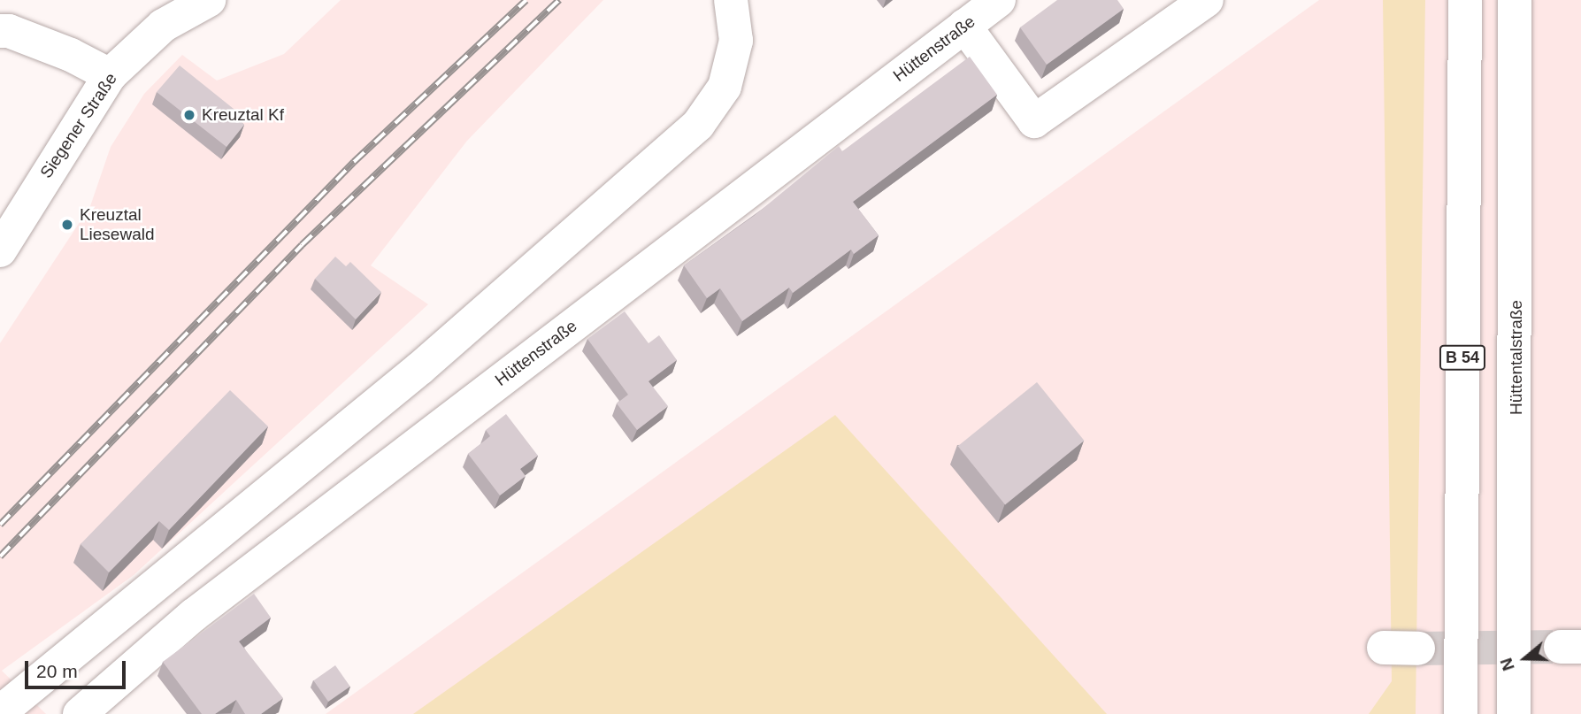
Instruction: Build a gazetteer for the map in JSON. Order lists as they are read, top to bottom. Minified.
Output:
{"streets":{"main road":["Hüttenstraße","Siegener Straße","B 54","Hüttentalstraße"]},"places":["Kreuztal Kf","Kreuztal Liesewald"],"scale_bar":"20 m","north":"left"}
